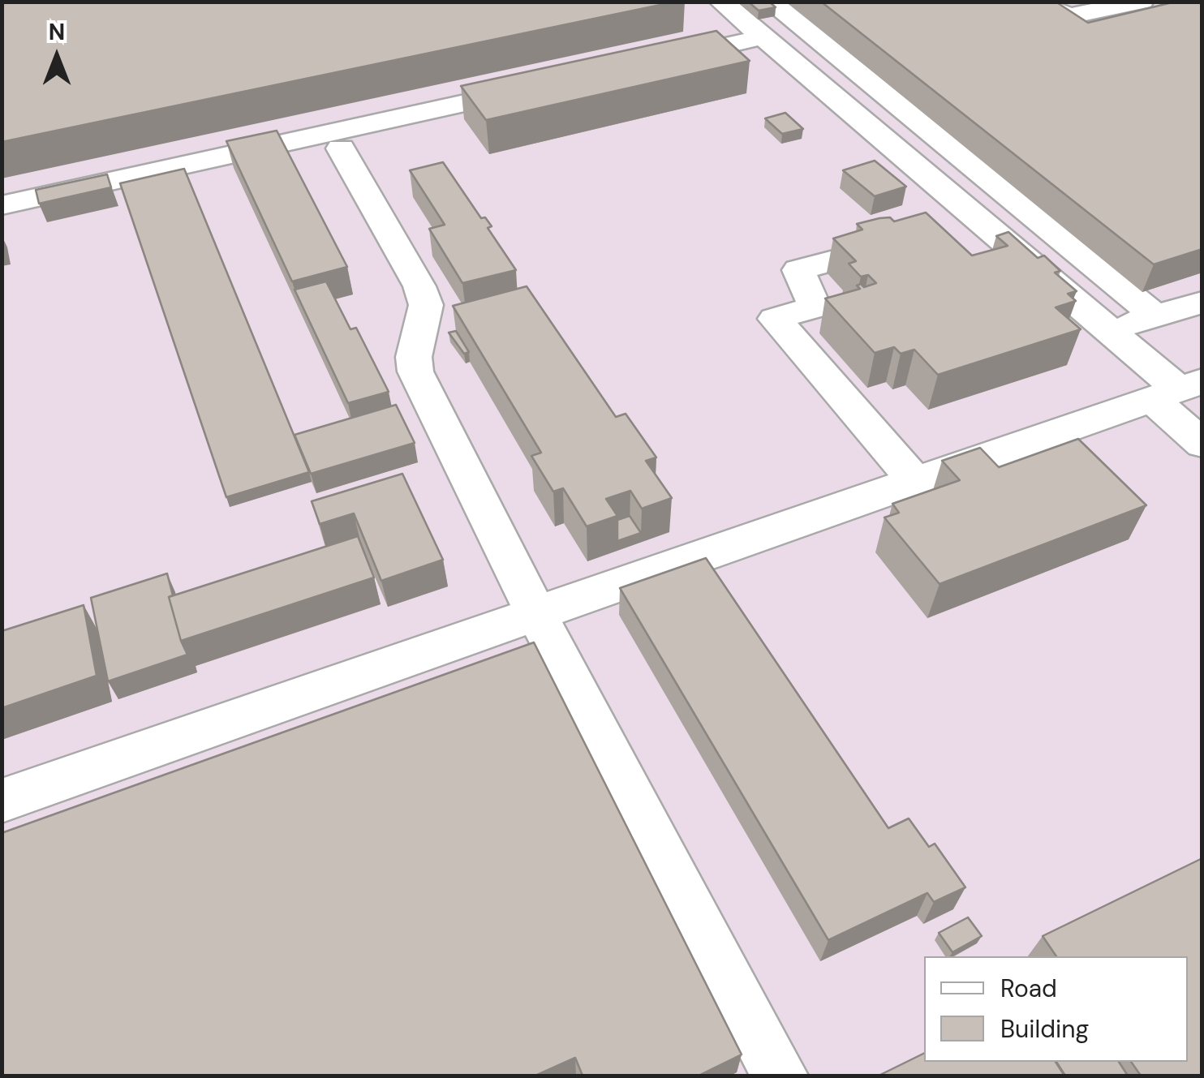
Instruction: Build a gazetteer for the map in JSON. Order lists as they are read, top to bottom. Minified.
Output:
{"legend":["Road","Building"],"north":"top"}
